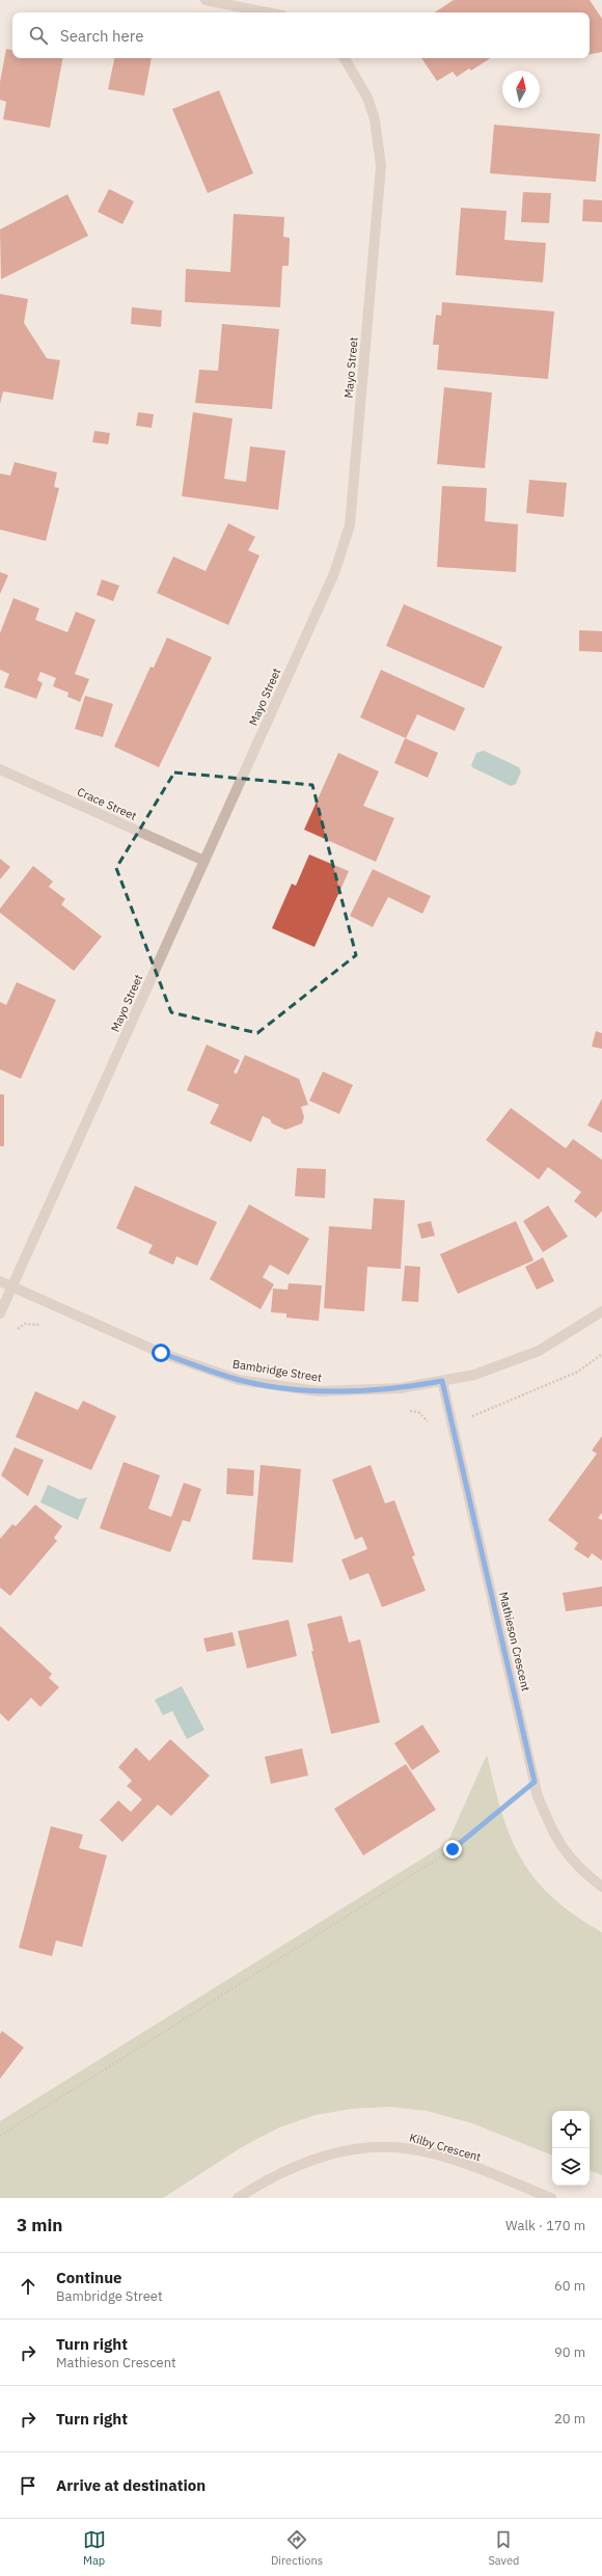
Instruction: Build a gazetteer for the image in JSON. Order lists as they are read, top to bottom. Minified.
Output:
{"streets":{"street":["Mayo Street","Crace Street","Bambridge Street","Mathieson Crescent","Kilby Crescent"]},"crossings":[["Mayo Street","Crace Street"],["Mayo Street","Bambridge Street"],["Bambridge Street","Mathieson Crescent"]],"north":"top","page":{"search":"Search here","heading":["3 min","Walk · 170 m"],"list":[["Continue","Bambridge Street","60 m"],["Turn right","Mathieson Crescent","90 m"],["Turn right","20 m"],"Arrive at destination"],"nav":["Map","Directions","Saved"]}}
